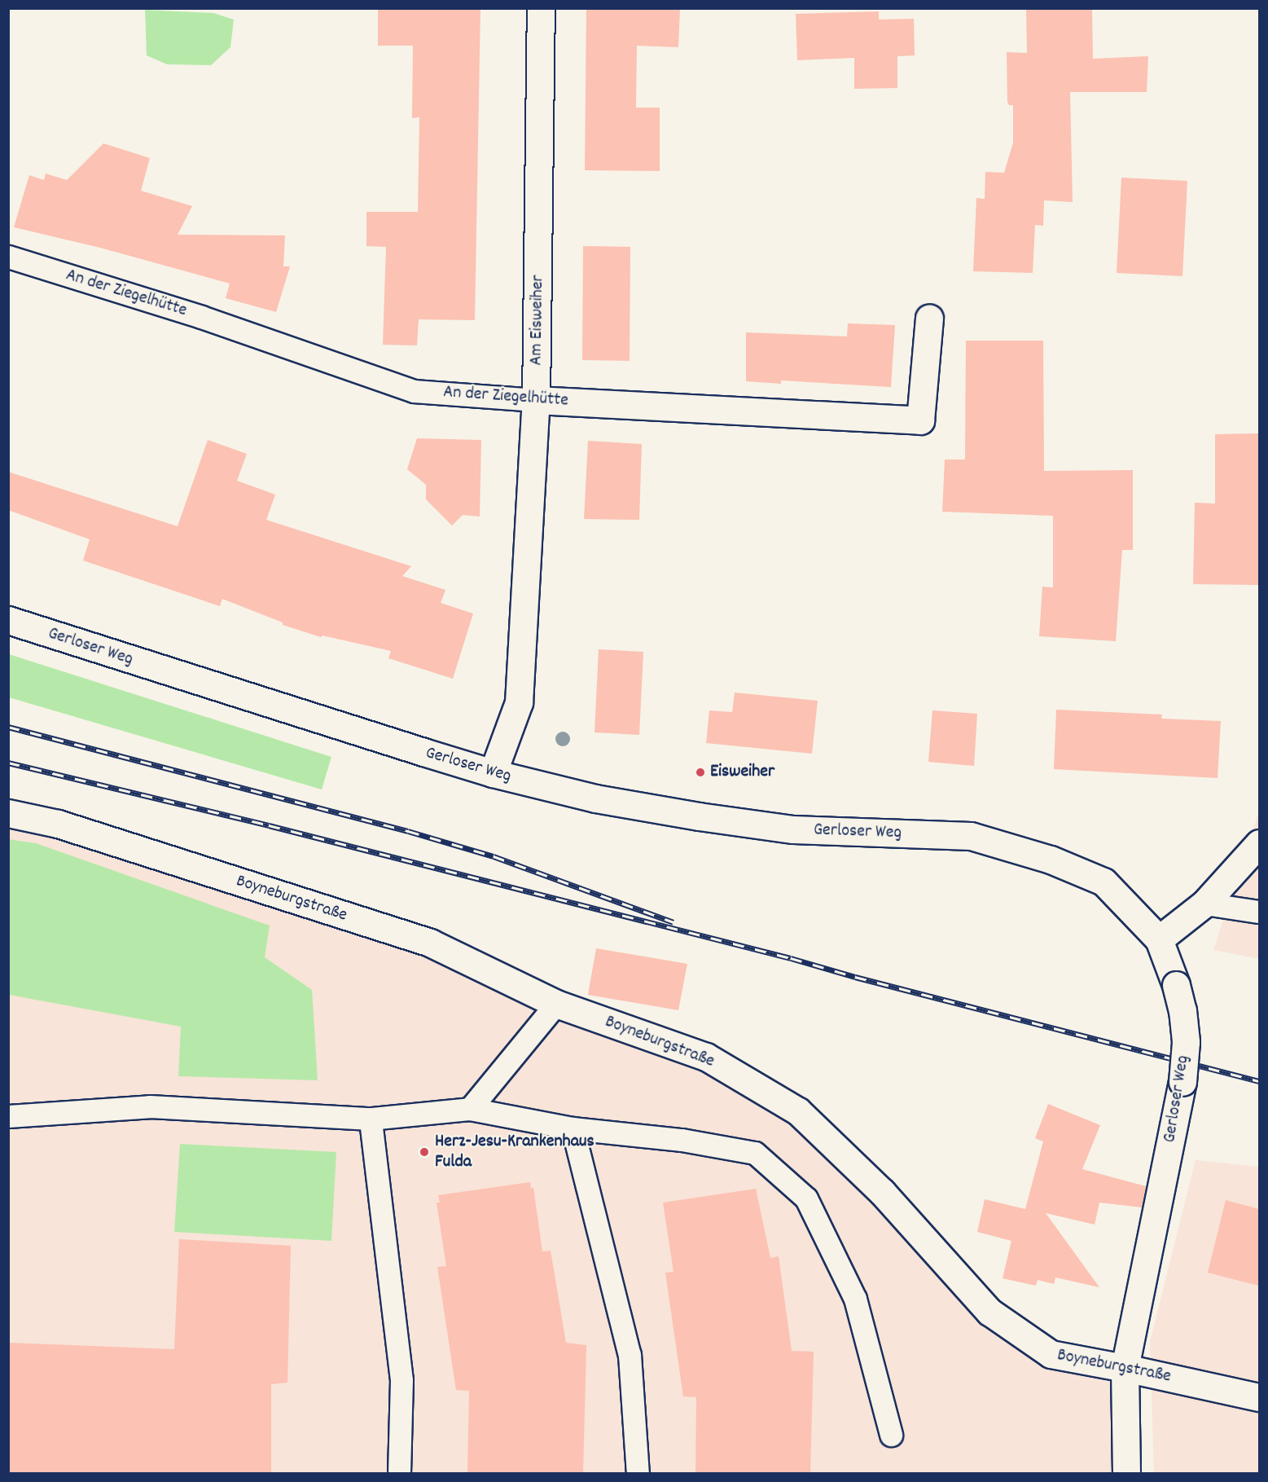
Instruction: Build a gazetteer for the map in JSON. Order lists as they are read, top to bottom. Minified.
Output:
{"streets":{"street":["An der Ziegelhütte","Am Eisweiher","Gerloser Weg","Boyneburgstraße"]},"crossings":[["An der Ziegelhütte","Am Eisweiher"],["Am Eisweiher","Gerloser Weg"],["Gerloser Weg","Boyneburgstraße"]],"places":["Eisweiher","Herz-Jesu-Krankenhaus Fulda"]}
